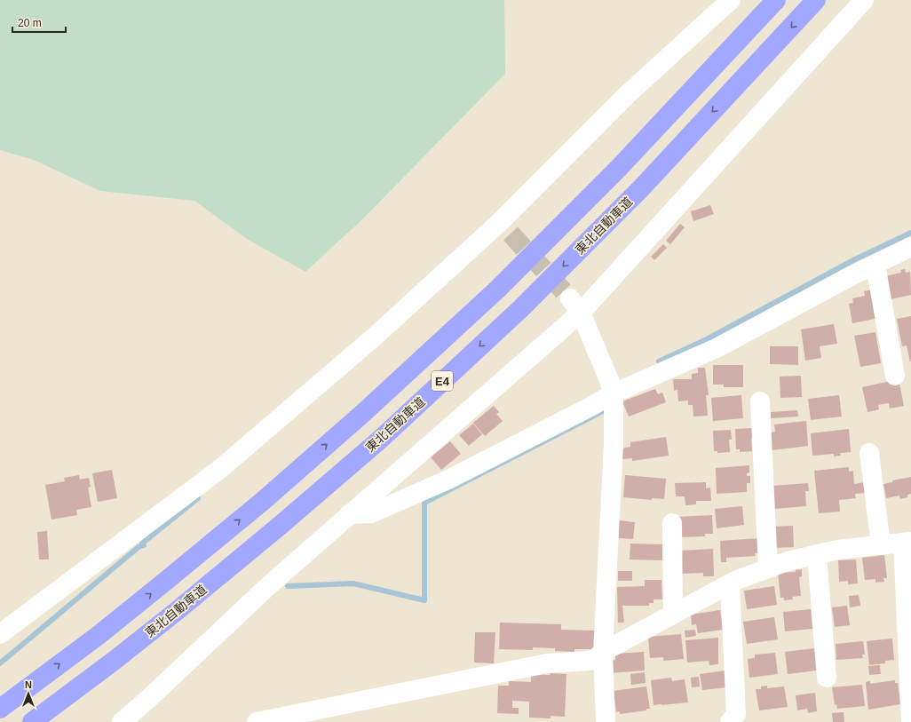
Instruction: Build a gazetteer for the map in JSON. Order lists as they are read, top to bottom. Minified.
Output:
{"streets":{"highway":["東北自動車道","E4"]},"scale_bar":"20 m","north":"top"}
